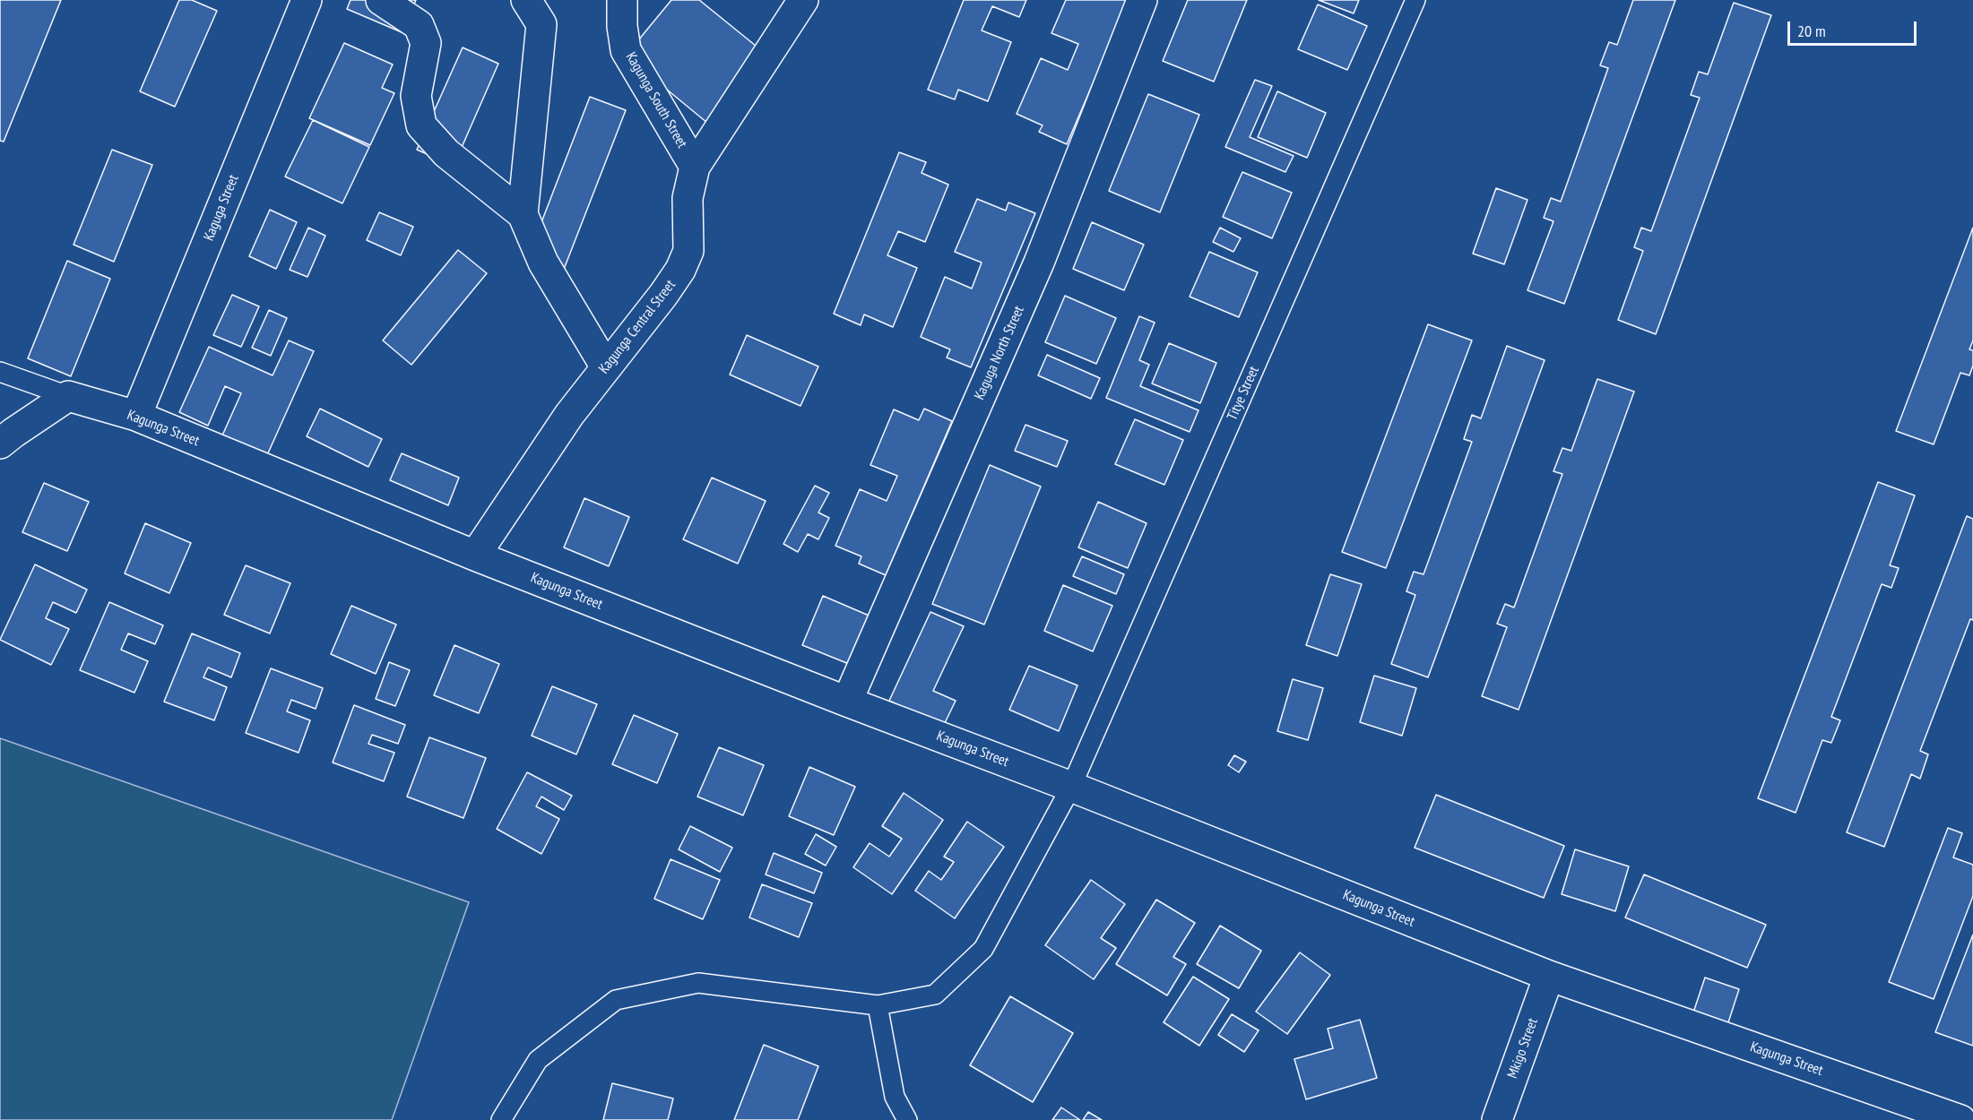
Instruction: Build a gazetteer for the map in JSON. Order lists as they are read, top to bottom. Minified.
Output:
{"streets":{"street":["Kagunga South Street","Kaguga Street","Kagunga Central Street","Kaguga North Street","Kagunga Street","Mkigo Street"],"lane":["Titye Street"]},"crossings":[["Kagunga South Street","Kagunga Central Street"],["Kaguga Street","Kagunga Street"],["Kagunga Central Street","Kagunga Street"],["Kaguga North Street","Kagunga Street"],["Titye Street","Kagunga Street"],["Kagunga Street","Mkigo Street"]],"scale_bar":"20 m"}
